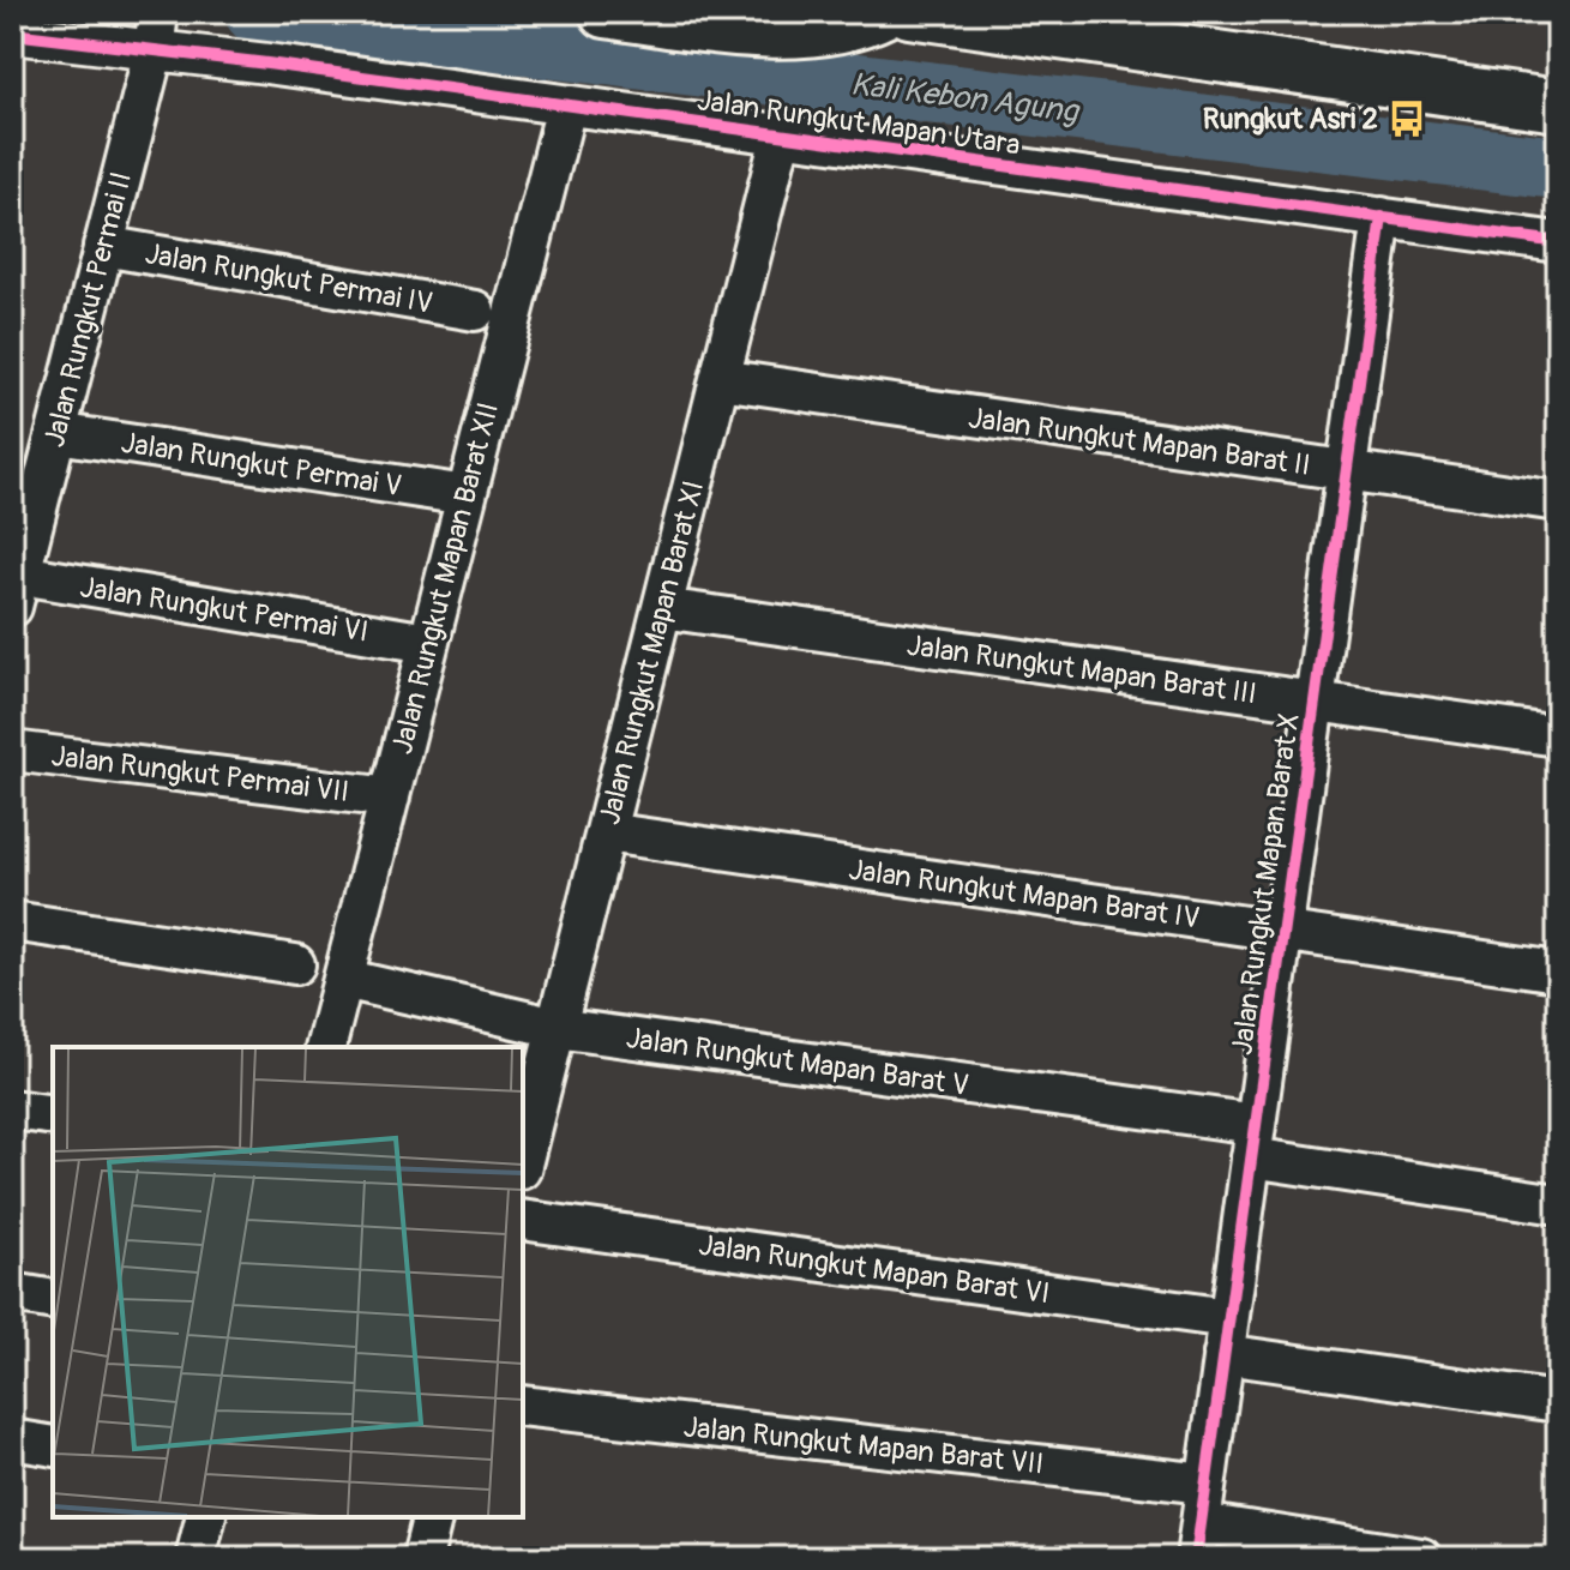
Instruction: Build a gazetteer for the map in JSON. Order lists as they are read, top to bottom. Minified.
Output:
{"streets":{"street":["Jalan Rungkut Mapan Utara","Jalan Rungkut Permai IV","Jalan Rungkut Permai II","Jalan Rungkut Mapan Barat II","Jalan Rungkut Permai V","Jalan Rungkut Mapan Barat XII","Jalan Rungkut Permai VI","Jalan Rungkut Mapan Barat XI","Jalan Rungkut Mapan Barat III","Jalan Rungkut Permai VII","Jalan Rungkut Mapan Barat X","Jalan Rungkut Mapan Barat IV","Jalan Rungkut Mapan Barat V","Jalan Rungkut Mapan Barat VI","Jalan Rungkut Mapan Barat VII"]},"crossings":[["Jalan Rungkut Mapan Utara","Jalan Rungkut Permai II"],["Jalan Rungkut Mapan Utara","Jalan Rungkut Mapan Barat XII"],["Jalan Rungkut Mapan Utara","Jalan Rungkut Mapan Barat XI"],["Jalan Rungkut Mapan Utara","Jalan Rungkut Mapan Barat X"],["Jalan Rungkut Permai IV","Jalan Rungkut Permai II"],["Jalan Rungkut Permai II","Jalan Rungkut Permai V"],["Jalan Rungkut Permai II","Jalan Rungkut Permai VI"],["Jalan Rungkut Mapan Barat II","Jalan Rungkut Mapan Barat XI"],["Jalan Rungkut Mapan Barat II","Jalan Rungkut Mapan Barat X"],["Jalan Rungkut Permai V","Jalan Rungkut Mapan Barat XII"],["Jalan Rungkut Mapan Barat XII","Jalan Rungkut Permai VI"],["Jalan Rungkut Mapan Barat XII","Jalan Rungkut Permai VII"],["Jalan Rungkut Mapan Barat XII","Jalan Rungkut Mapan Barat V"],["Jalan Rungkut Mapan Barat XI","Jalan Rungkut Mapan Barat III"],["Jalan Rungkut Mapan Barat XI","Jalan Rungkut Mapan Barat IV"],["Jalan Rungkut Mapan Barat XI","Jalan Rungkut Mapan Barat V"],["Jalan Rungkut Mapan Barat III","Jalan Rungkut Mapan Barat X"],["Jalan Rungkut Mapan Barat X","Jalan Rungkut Mapan Barat IV"],["Jalan Rungkut Mapan Barat X","Jalan Rungkut Mapan Barat V"],["Jalan Rungkut Mapan Barat X","Jalan Rungkut Mapan Barat VI"],["Jalan Rungkut Mapan Barat X","Jalan Rungkut Mapan Barat VII"]],"water":["Kali Kebon Agung"],"places":{"bus stop":["Rungkut Asri 2"]}}
